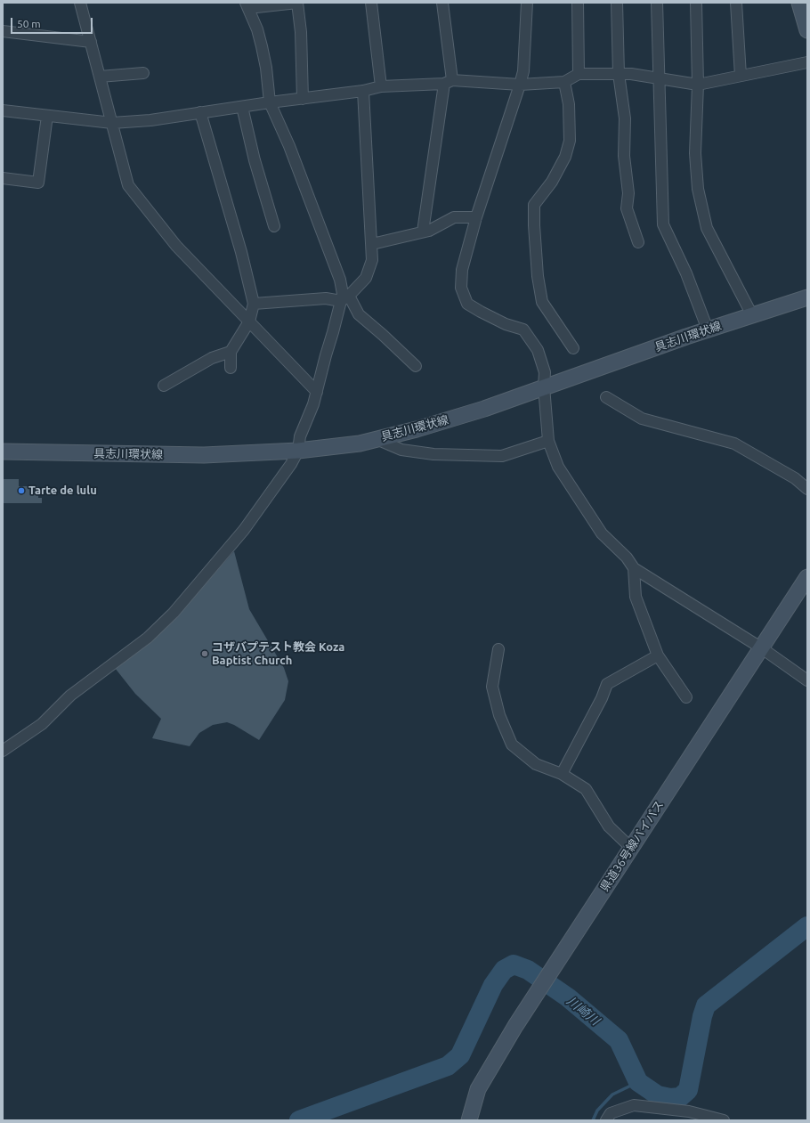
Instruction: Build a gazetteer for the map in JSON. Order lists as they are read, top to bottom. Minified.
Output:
{"streets":{"main road":["具志川環状線","県道36号線バイパス"]},"water":["川崎川"],"places":["Tarte de lulu","コザバプテスト教会 Koza Baptist Church"],"scale_bar":"50 m"}
